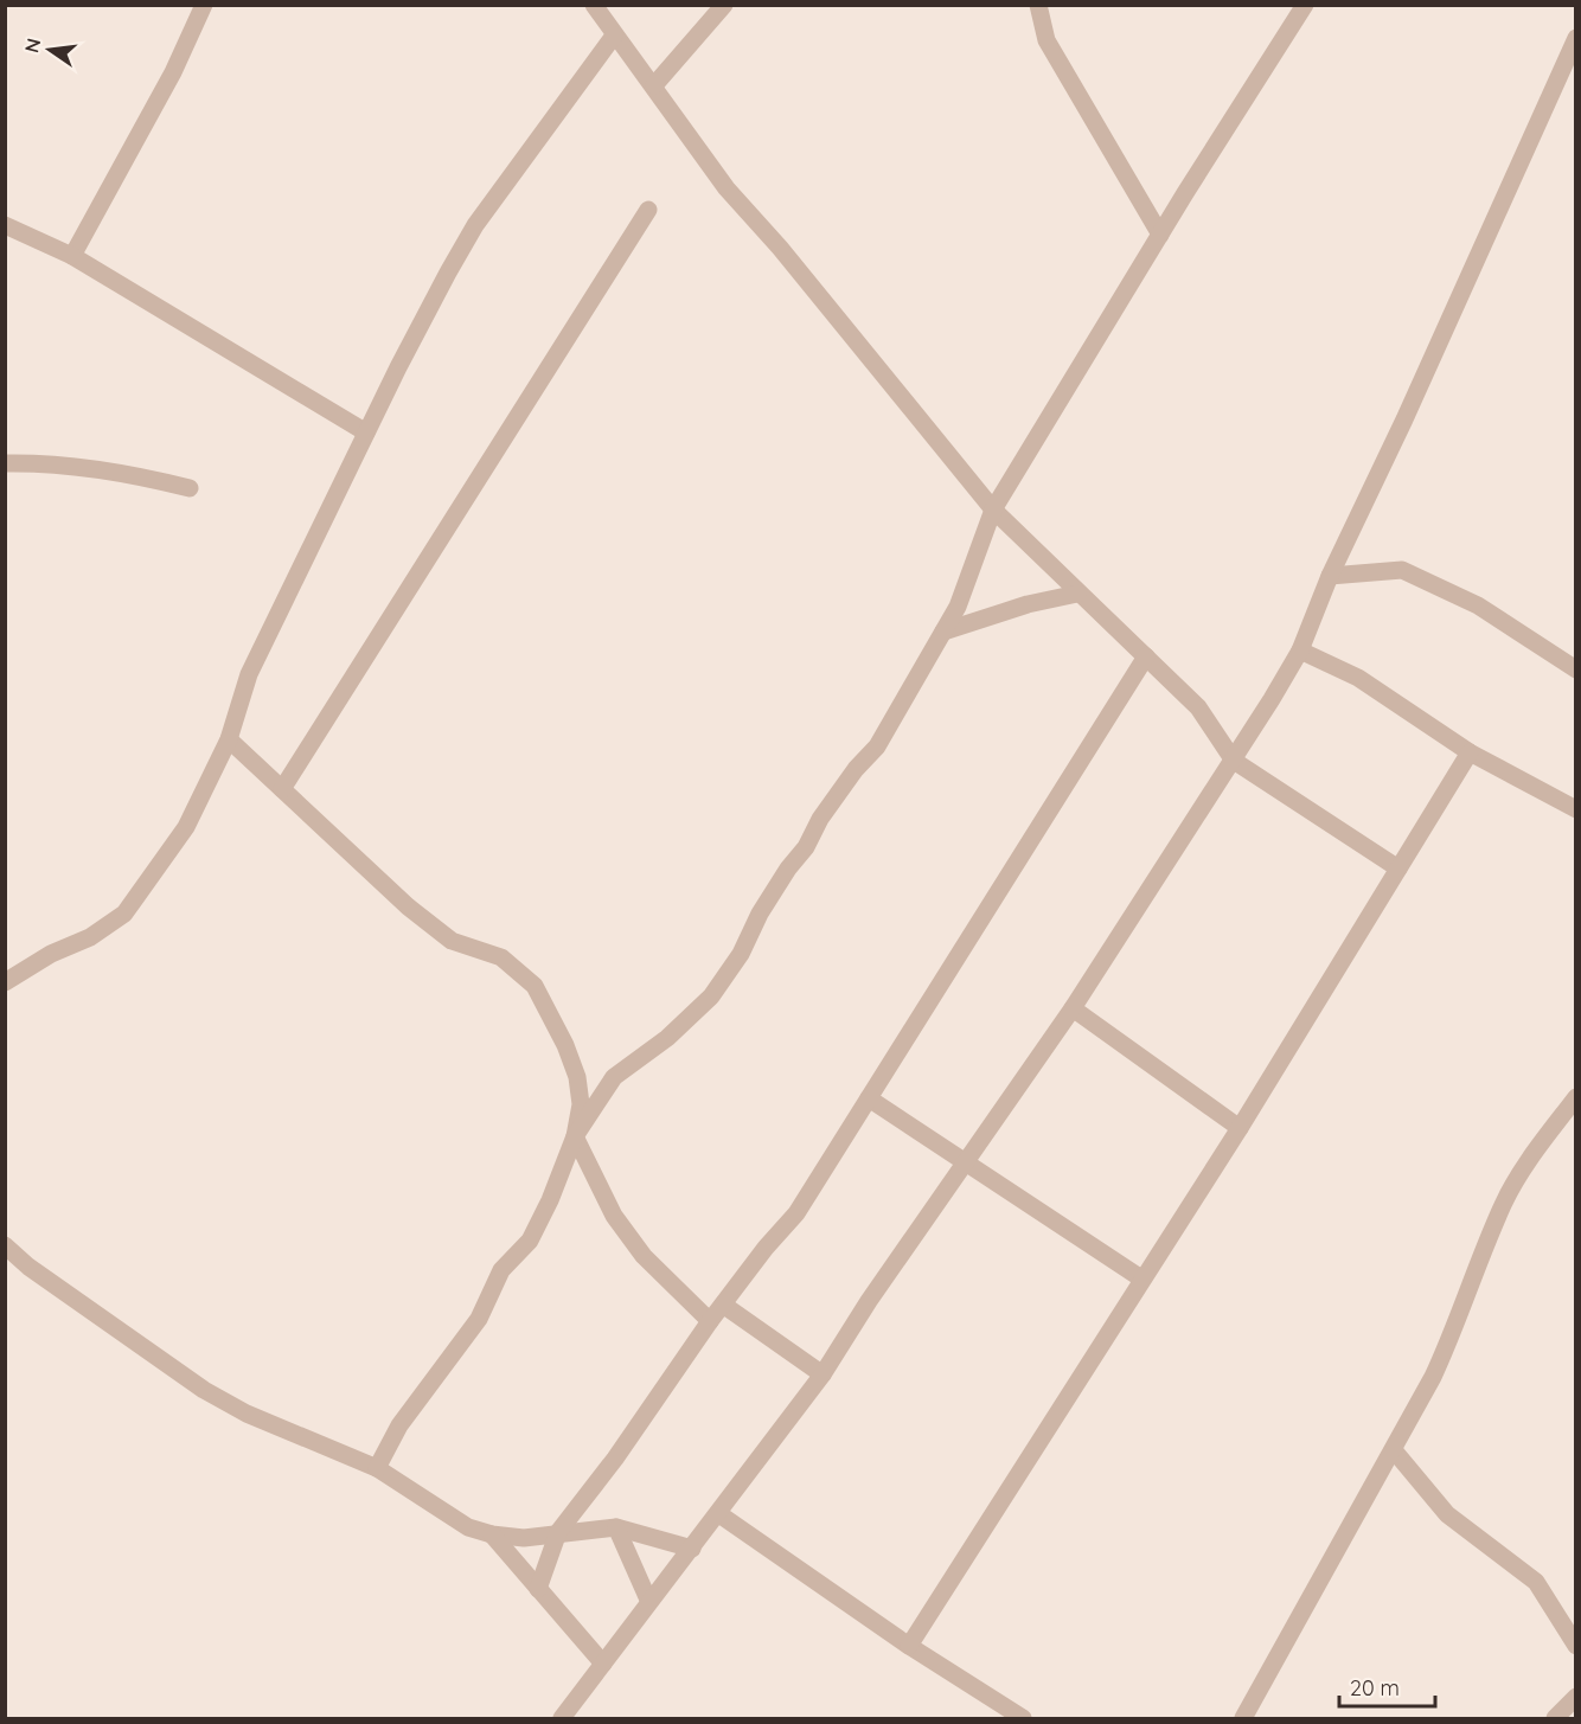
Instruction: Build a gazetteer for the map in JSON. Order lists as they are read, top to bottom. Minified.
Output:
{"scale_bar":"20 m","north":"left"}
